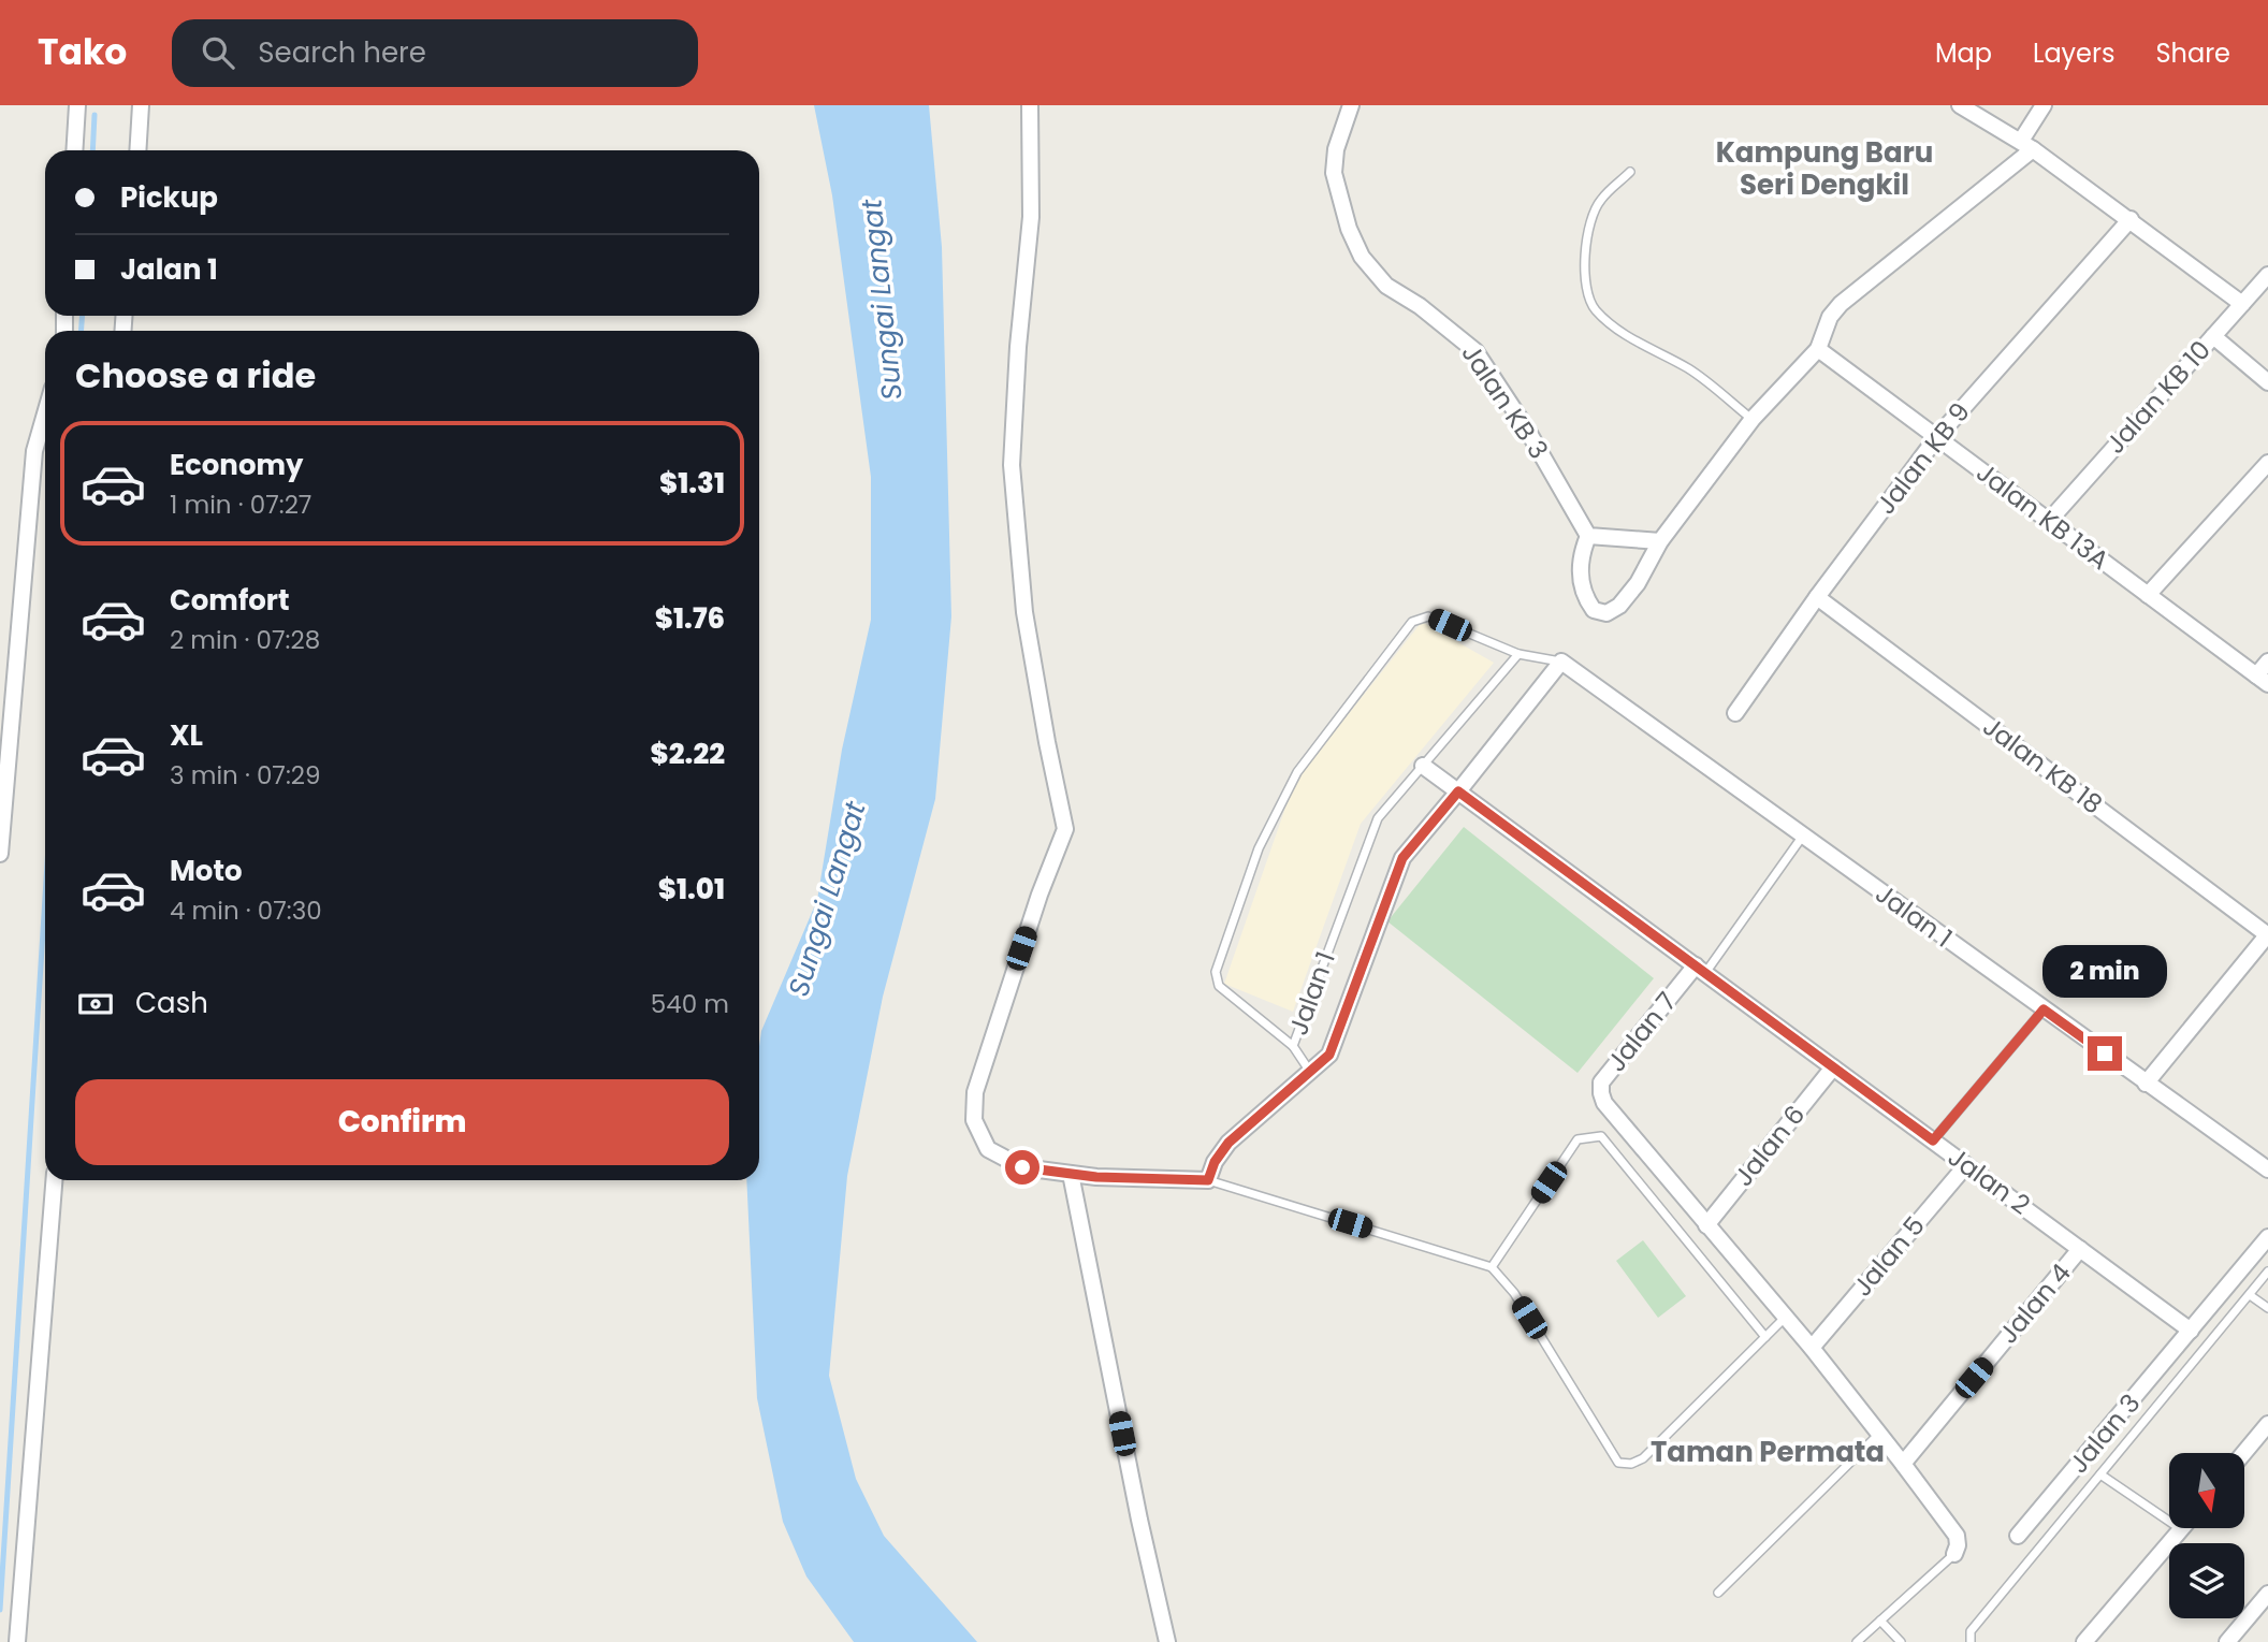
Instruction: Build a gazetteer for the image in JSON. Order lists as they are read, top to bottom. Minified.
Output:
{"streets":{"street":["Jalan KB 10","Jalan KB 3","Jalan KB 9","Jalan KB 13A","Jalan KB 18","Jalan 1","Jalan 7","Jalan 6","Jalan 2","Jalan 5","Jalan 4","Jalan 3"]},"crossings":[["Jalan KB 10","Jalan KB 13A"],["Jalan KB 9","Jalan KB 13A"],["Jalan KB 9","Jalan KB 18"],["Jalan 1","Jalan 2"],["Jalan 7","Jalan 6"],["Jalan 7","Jalan 2"],["Jalan 6","Jalan 2"],["Jalan 2","Jalan 5"],["Jalan 2","Jalan 4"],["Jalan 2","Jalan 3"]],"districts":["Kampung Baru Seri Dengkil","Taman Permata"],"water":["Sungai Langat"],"north":"bottom","page":{"header":"Tako","search":"Search here","nav":["Map","Layers","Share"],"banner":["Pickup","Jalan 1"],"heading":"Choose a ride","list":[{"name":"Economy","note":"1 min · 07:27","value":"$1.31"},{"name":"Comfort","note":"2 min · 07:28","value":"$1.76"},{"name":"XL","note":"3 min · 07:29","value":"$2.22"},{"name":"Moto","note":"4 min · 07:30","value":"$1.01"}],"bubble":"2 min","pay":["Cash","540 m"],"buttons":"Confirm"}}
